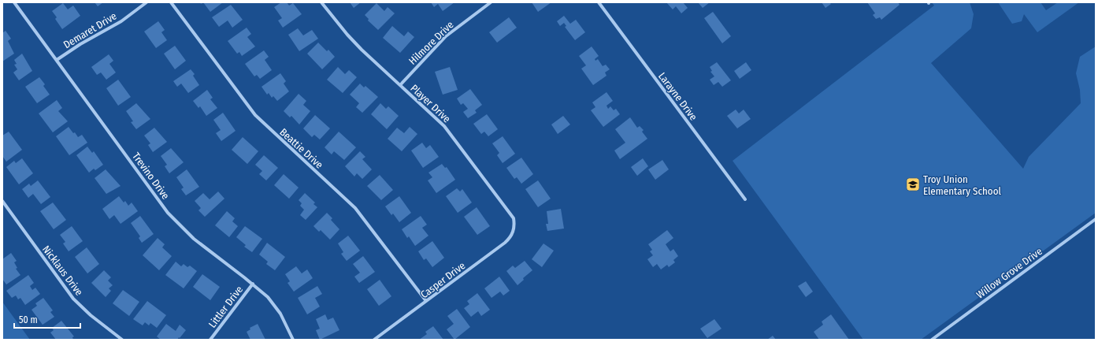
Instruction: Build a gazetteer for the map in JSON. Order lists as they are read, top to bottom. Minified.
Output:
{"streets":{"street":["Demaret Drive","Hilmore Drive","Larayne Drive","Player Drive","Beattie Drive","Trevino Drive","Nicklaus Drive","Willow Grove Drive","Casper Drive","Littler Drive"]},"crossings":[["Demaret Drive","Trevino Drive"],["Hilmore Drive","Player Drive"],["Player Drive","Casper Drive"],["Beattie Drive","Casper Drive"],["Trevino Drive","Littler Drive"]],"places":{"school or university":["Troy Union Elementary School"]},"scale_bar":"50 m"}
